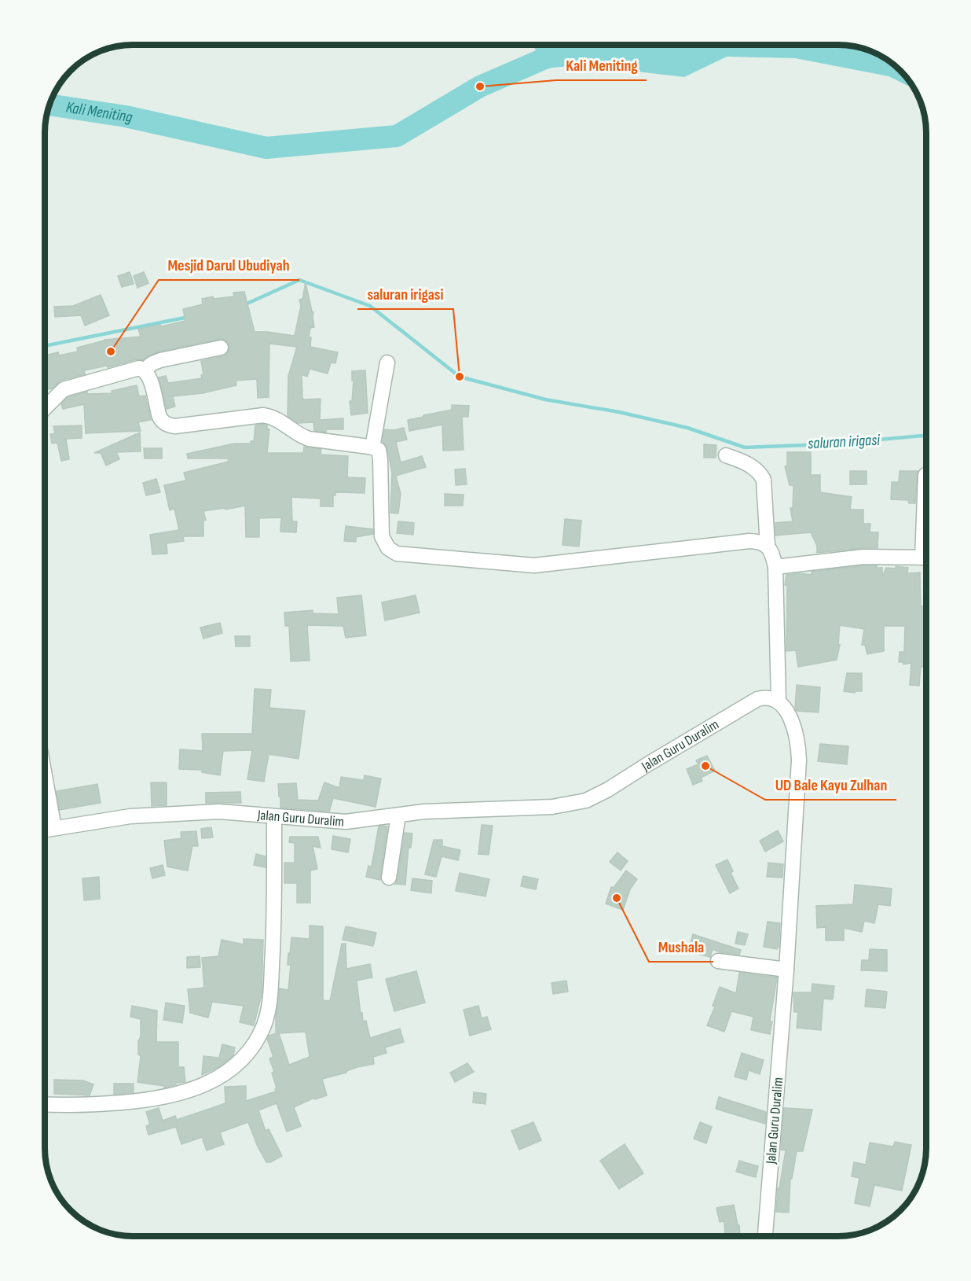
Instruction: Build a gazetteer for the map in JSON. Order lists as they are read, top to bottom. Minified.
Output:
{"streets":{"street":["Jalan Guru Duralim"]},"water":["Kali Meniting","saluran irigasi"],"places":["Kali Meniting","Mesjid Darul Ubudiyah","saluran irigasi","UD Bale Kayu Zulhan","Mushala"]}
